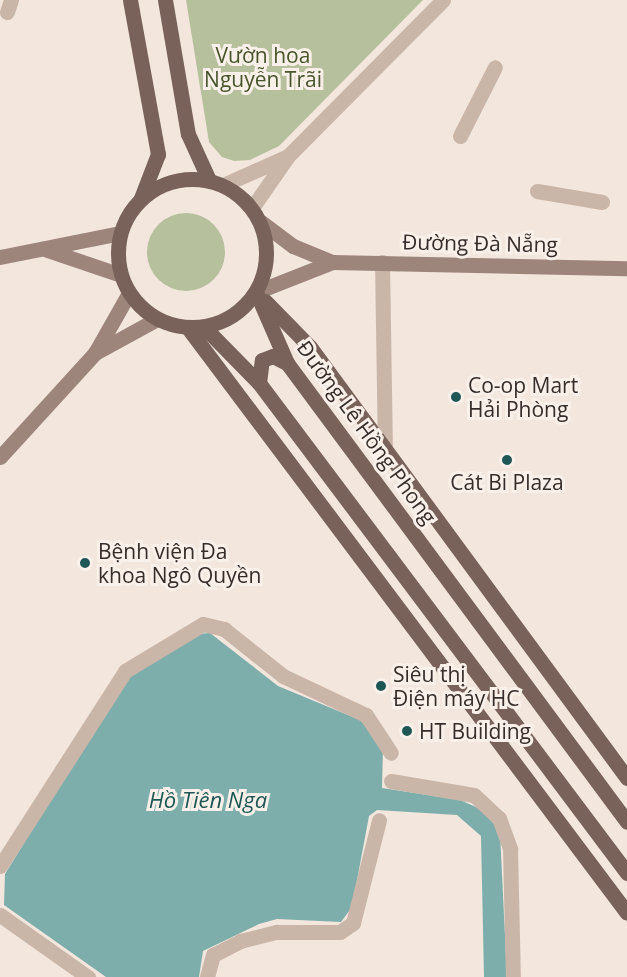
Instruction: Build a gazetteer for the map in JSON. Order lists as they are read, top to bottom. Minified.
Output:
{"streets":{"main road":["Đường Đà Nẵng","Đường Lê Hồng Phong"]},"crossings":[["Đường Đà Nẵng","Đường Lê Hồng Phong"]],"water":["Hồ Tiên Nga"],"parks":["Vườn hoa Nguyễn Trãi"],"places":["Co-op Mart Hải Phòng","Cát Bi Plaza","Bệnh viện Đa khoa Ngô Quyền","Siêu thị Điện máy HC","HT Building"]}
